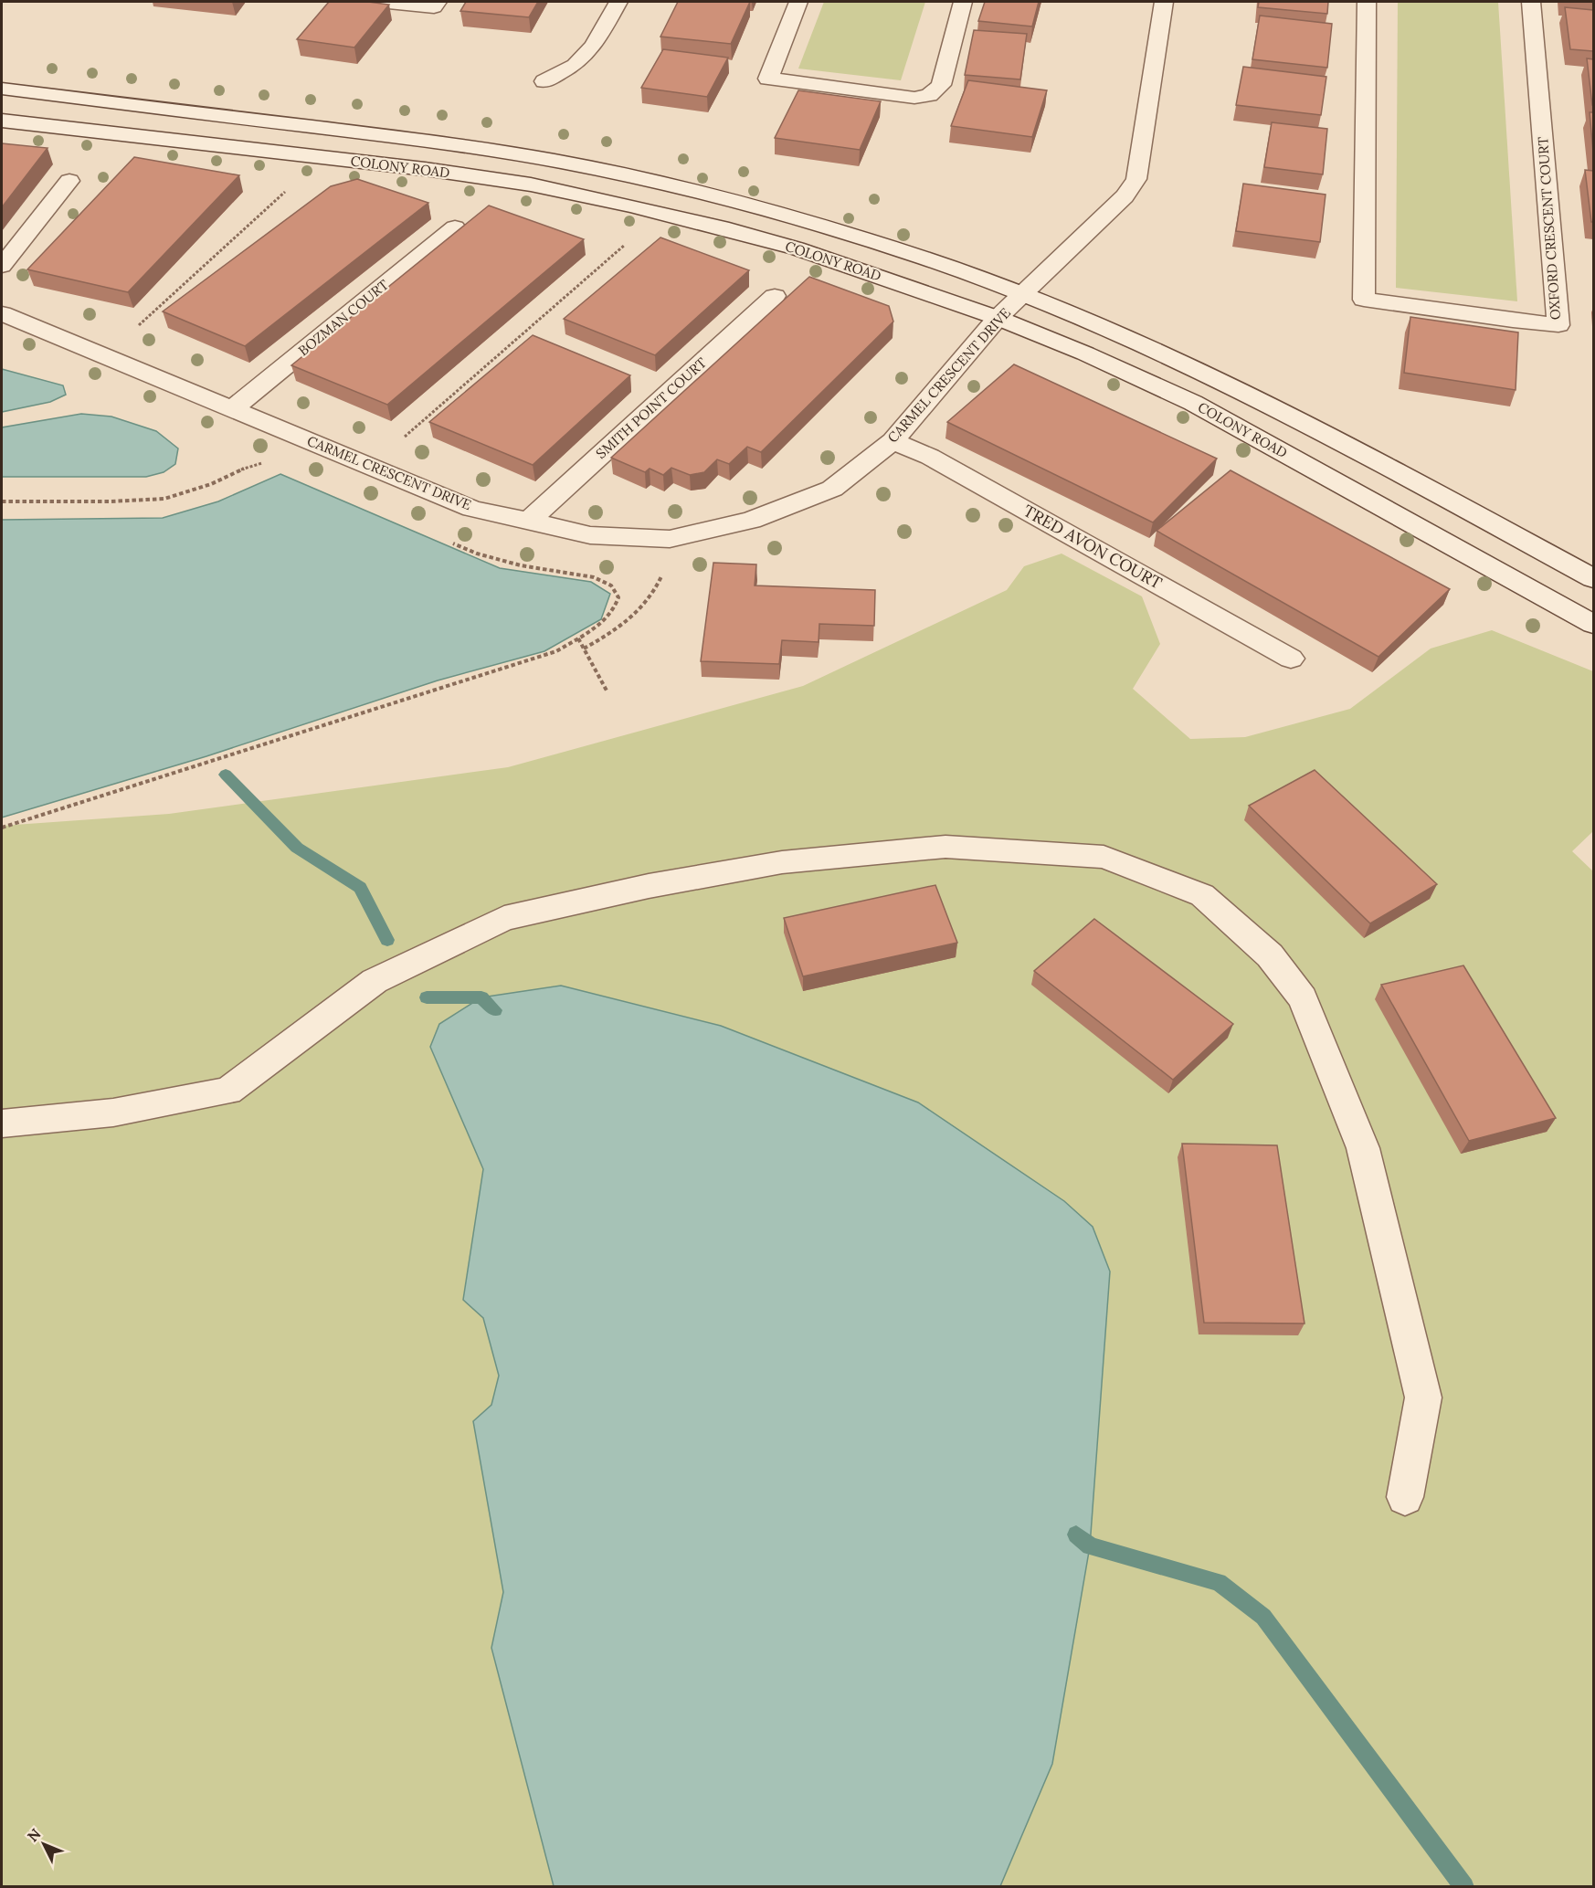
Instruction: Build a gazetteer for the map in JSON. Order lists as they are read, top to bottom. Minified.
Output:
{"streets":{"street":["COLONY ROAD","OXFORD CRESCENT COURT","BOZMAN COURT","CARMEL CRESCENT DRIVE","SMITH POINT COURT","TRED AVON COURT"]},"crossings":[["COLONY ROAD","CARMEL CRESCENT DRIVE"],["BOZMAN COURT","CARMEL CRESCENT DRIVE"],["CARMEL CRESCENT DRIVE","SMITH POINT COURT"],["CARMEL CRESCENT DRIVE","TRED AVON COURT"]],"north":"top left"}
